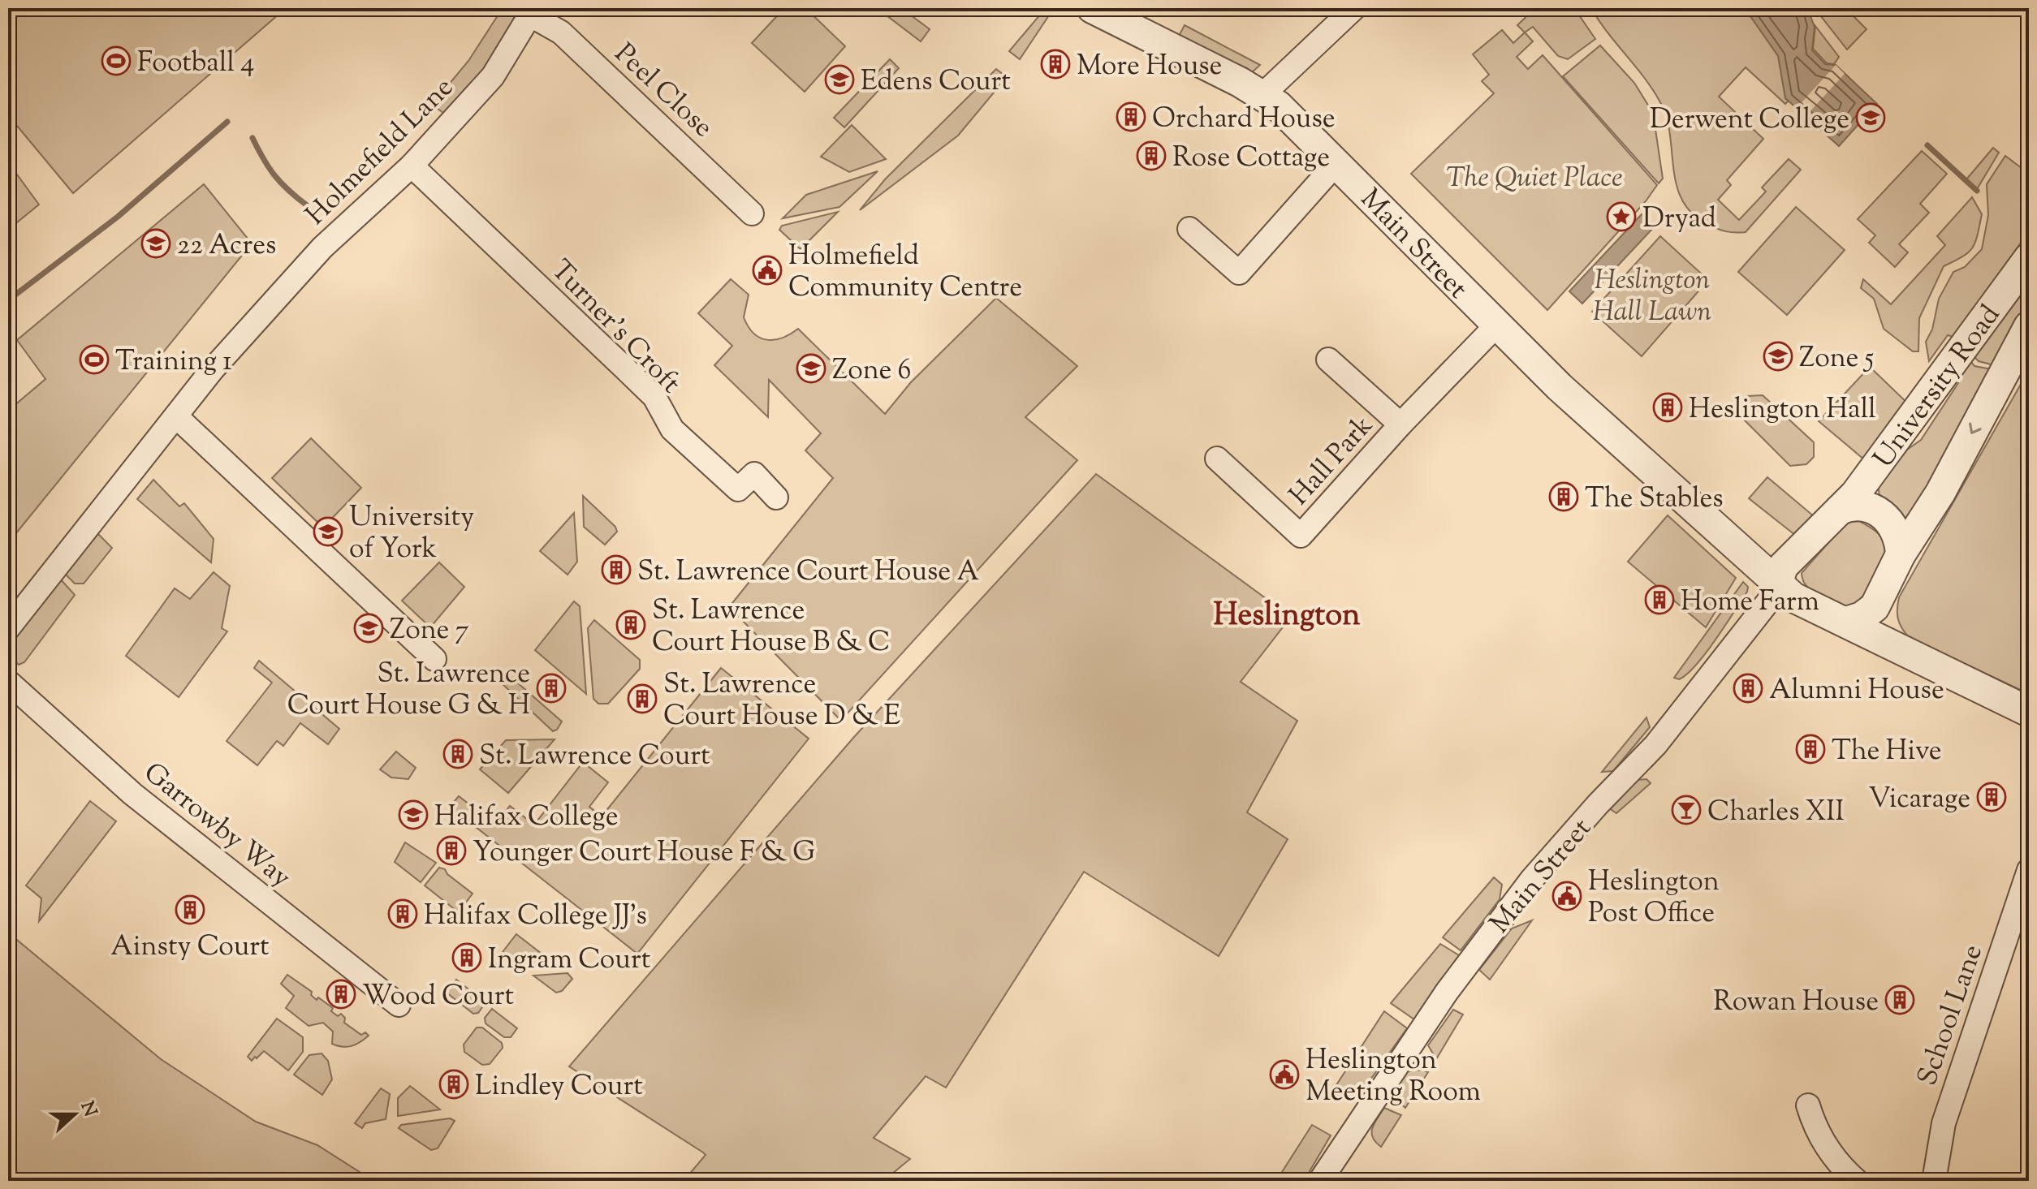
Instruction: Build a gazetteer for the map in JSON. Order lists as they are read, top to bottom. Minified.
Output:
{"streets":{"street":["Peel Close","Holmefield Lane","Main Street","Turner's Croft","University Road","Hall Park","Garrowby Way","School Lane"]},"crossings":[["Peel Close","Holmefield Lane"],["Holmefield Lane","Turner's Croft"],["Main Street","University Road"],["Main Street","Hall Park"]],"districts":["Heslington"],"parks":["The Quiet Place","Heslington Hall Lawn"],"places":{"sports":["Football 4","Training 1"],"building":["More House","Orchard House","Rose Cottage","Heslington Hall","The Stables","St. Lawrence Court House A","Home Farm","St. Lawrence Court House B & C","St. Lawrence Court House G & H","Alumni House","St. Lawrence Court House D & E","The Hive","St. Lawrence Court","Vicarage","Younger Court House F & G","Ainsty Court","Halifax College JJ's","Ingram Court","Wood Court","Rowan House","Lindley Court"],"school or university":["Edens Court","Derwent College","22 Acres","Zone 5","Zone 6","University of York","Zone 7","Halifax College"],"place":["Dryad"],"public building":["Holmefield Community Centre","Heslington Post Office","Heslington Meeting Room"],"bar":["Charles XII"]},"north":"right"}
